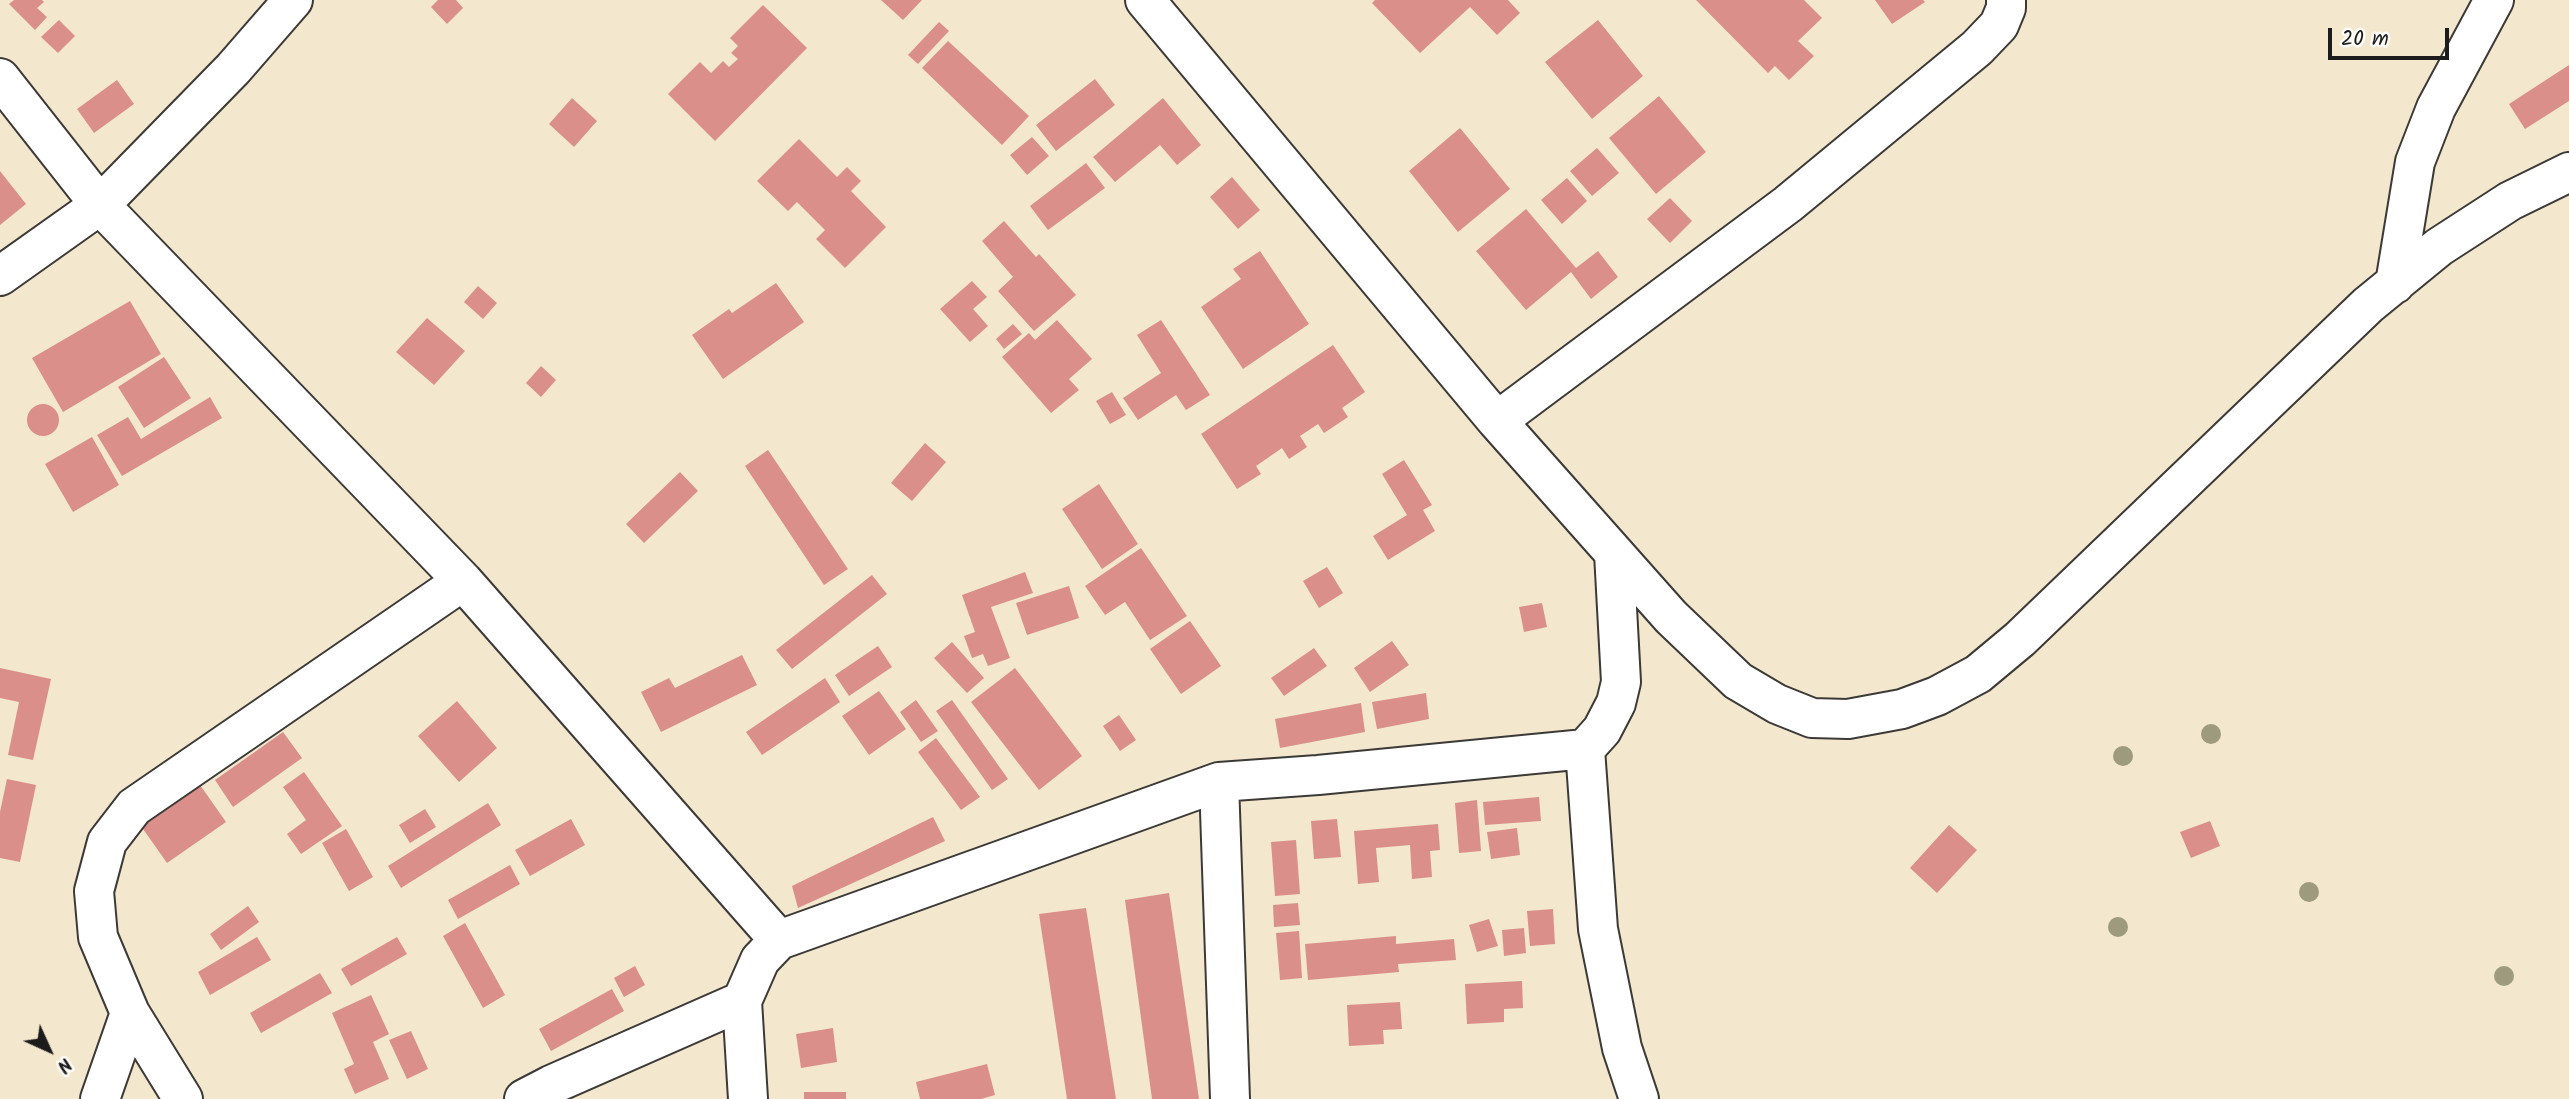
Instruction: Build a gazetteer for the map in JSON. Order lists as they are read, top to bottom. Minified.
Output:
{"scale_bar":"20 m","north":"bottom right"}
